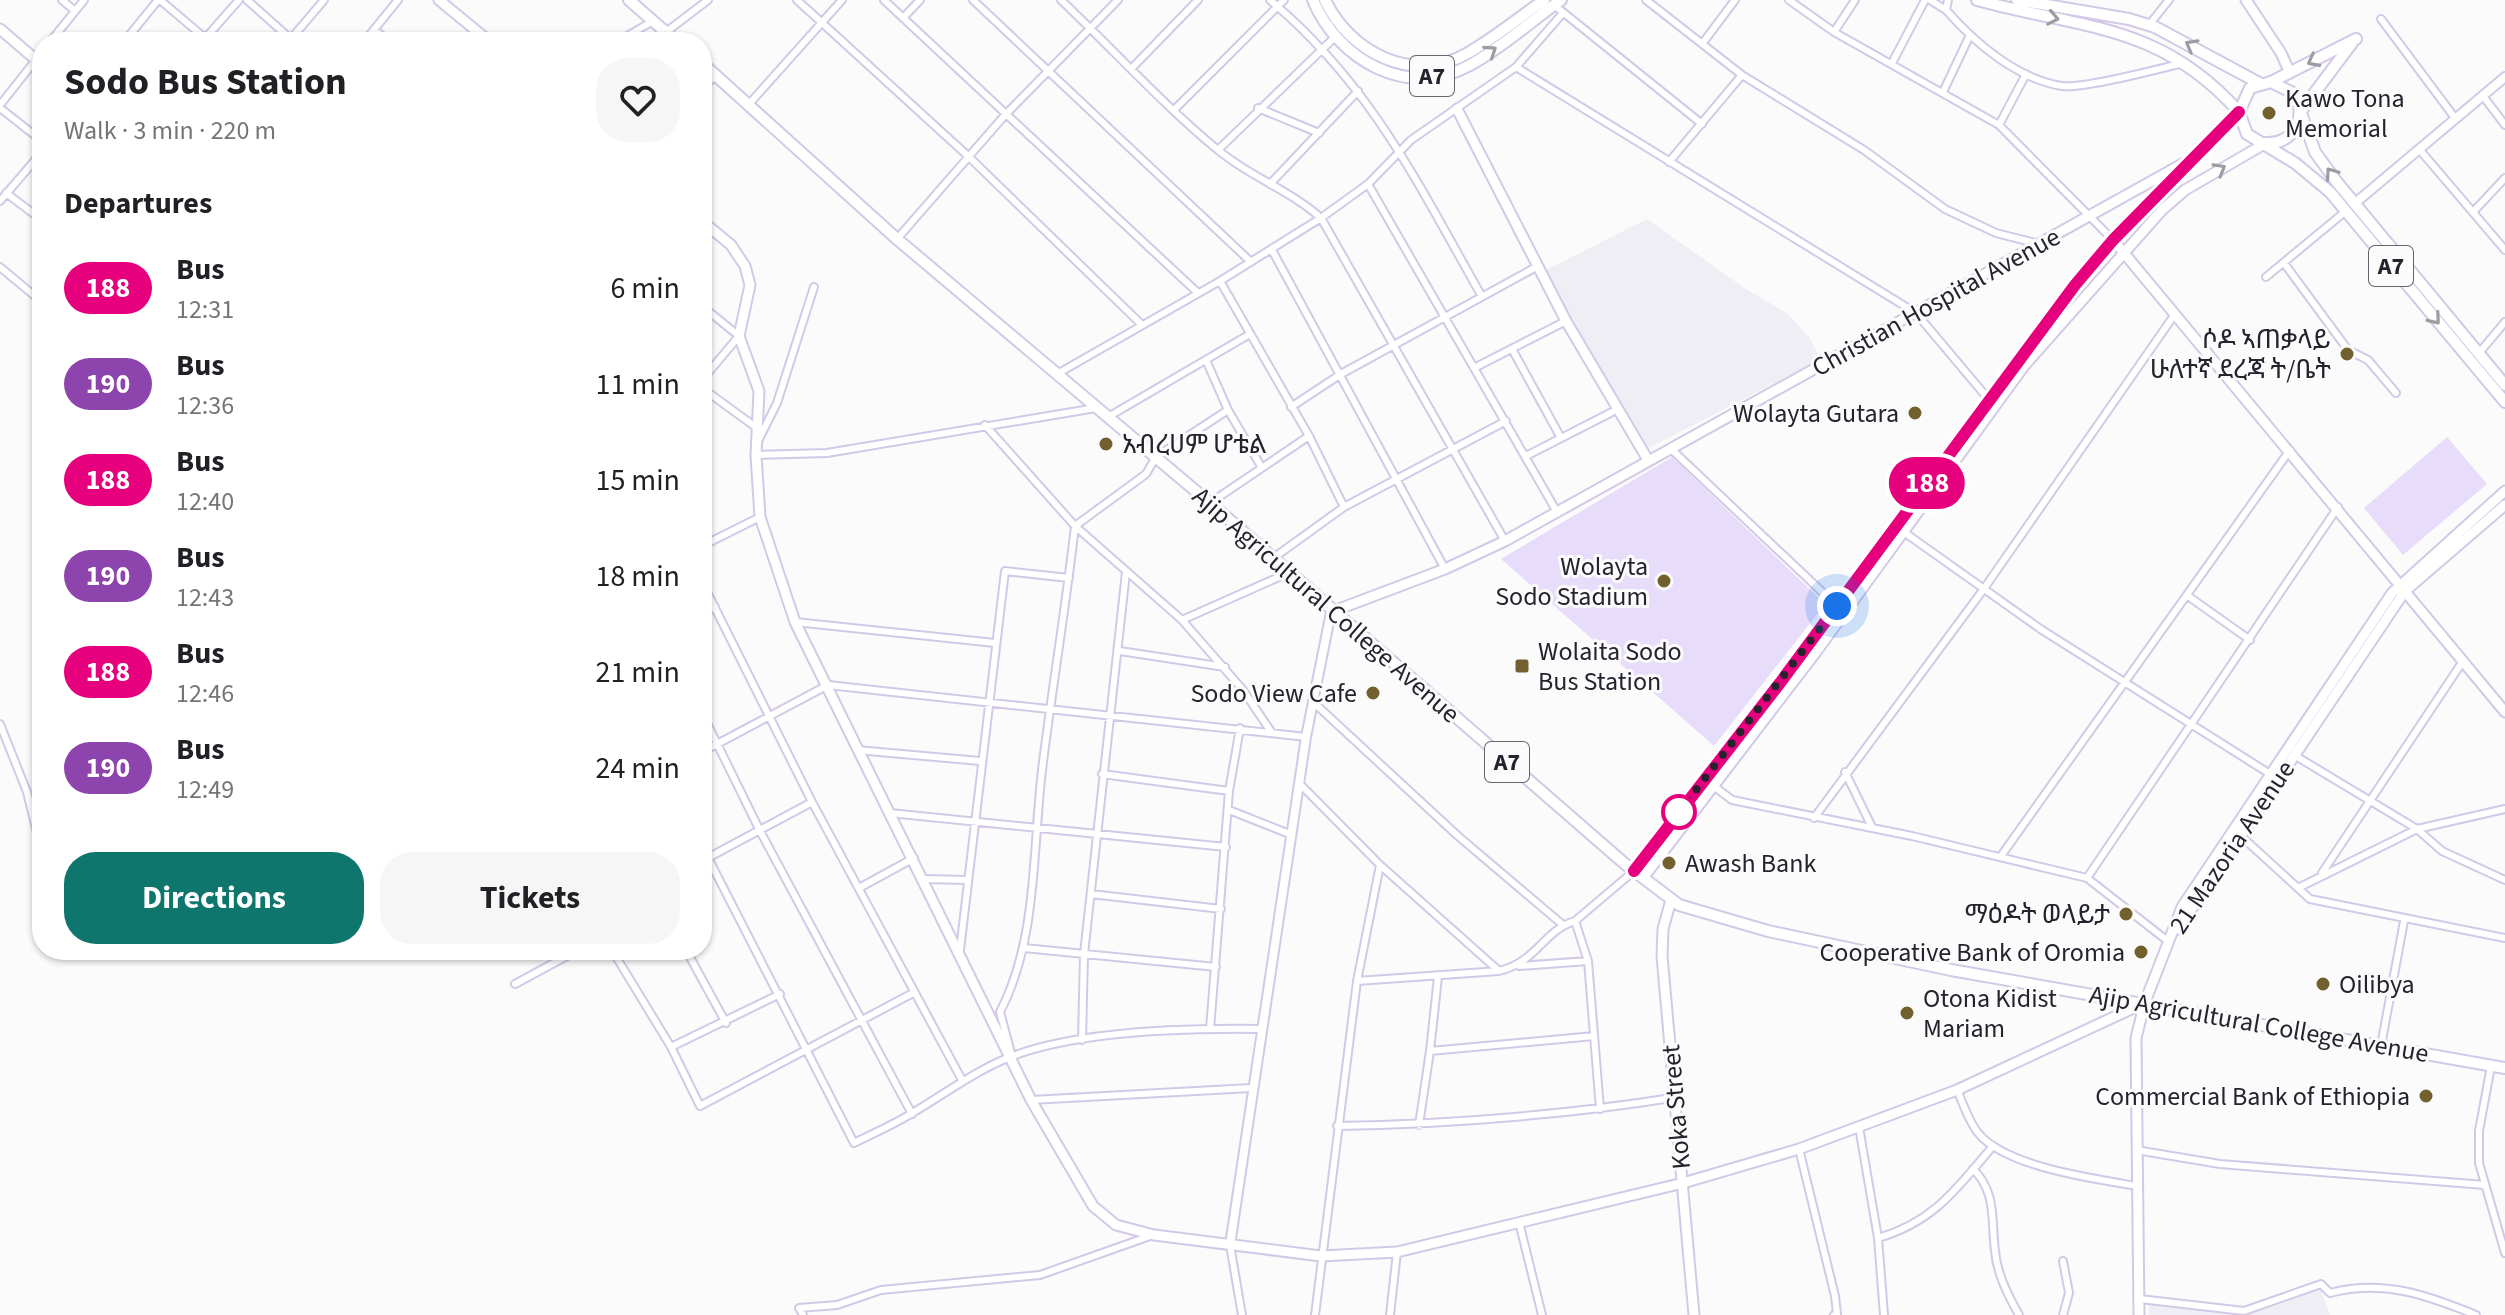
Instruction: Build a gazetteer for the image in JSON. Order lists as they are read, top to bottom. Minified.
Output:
{"streets":{"main road":["A7","Christian Hospital Avenue","Ajip Agricultural College Avenue","21 Mazoria Avenue","Koka Street"]},"crossings":[["Christian Hospital Avenue","Ajip Agricultural College Avenue"],["Ajip Agricultural College Avenue","Koka Street"]],"places":{"other":["Kawo Tona Memorial","ሶዶ ኣጠቃላይ ሁለተኛ ደረጃ ት/ቤት","Wolayta Gutara","አብረሀም ሆቴል","Wolayta Sodo Stadium","Sodo View Cafe","Awash Bank","ማዕዶት ወላይታ","Cooperative Bank of Oromia","Oilibya","Otona Kidist Mariam","Commercial Bank of Ethiopia"],"transit":["Wolaita Sodo Bus Station"]},"lines":["bus line 188"],"page":{"on_map":"188","heading":[["Sodo Bus Station","Walk · 3 min · 220 m"],"Departures"],"list":[{"mark":"188","name":"Bus","note":"12:31","value":"6 min"},{"mark":"190","name":"Bus","note":"12:36","value":"11 min"},{"mark":"188","name":"Bus","note":"12:40","value":"15 min"},{"mark":"190","name":"Bus","note":"12:43","value":"18 min"},{"mark":"188","name":"Bus","note":"12:46","value":"21 min"},{"mark":"190","name":"Bus","note":"12:49","value":"24 min"}],"buttons":["Directions","Tickets"]}}
